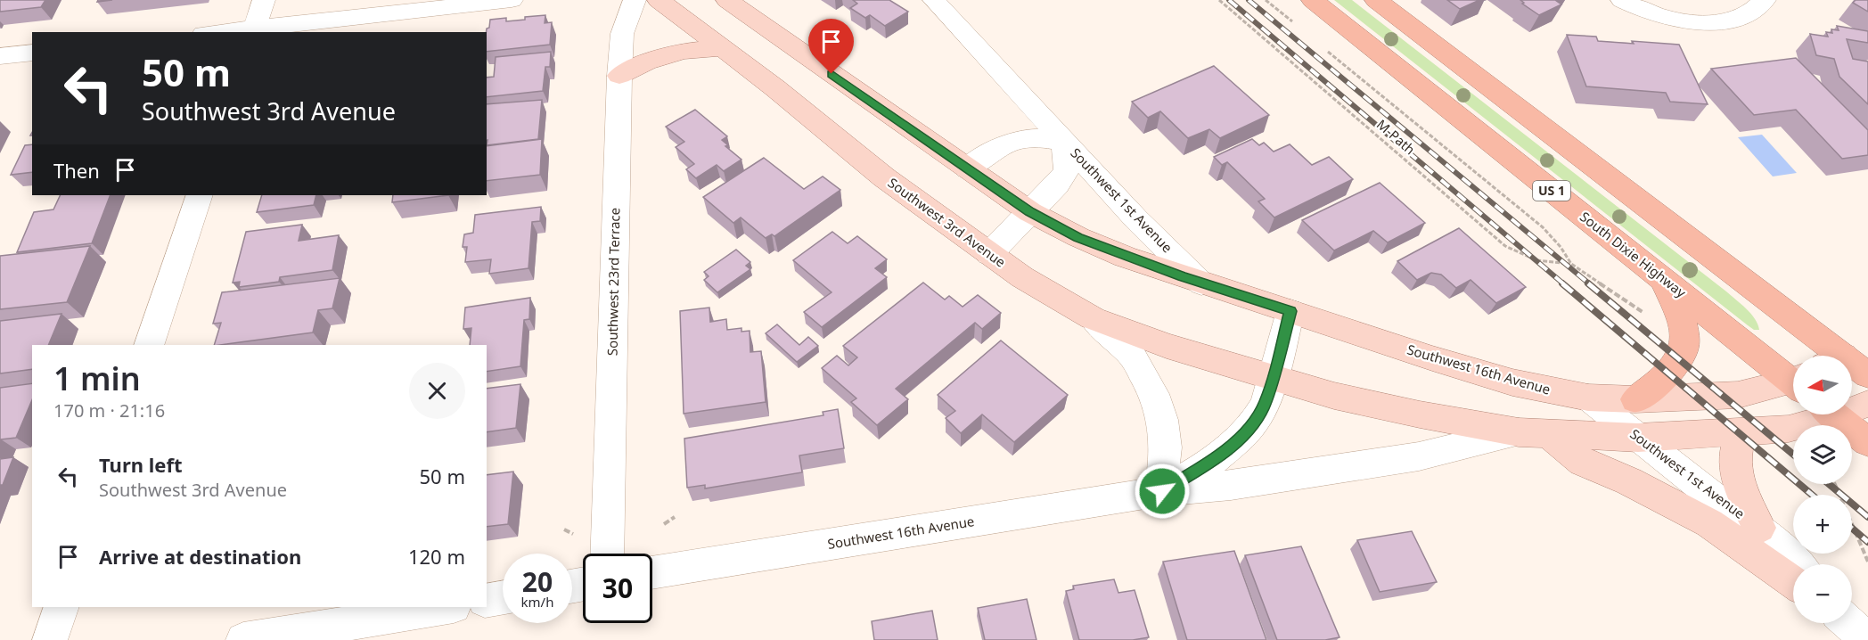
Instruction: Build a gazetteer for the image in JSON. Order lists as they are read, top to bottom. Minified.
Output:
{"streets":{"highway":["US 1","South Dixie Highway"],"main road":["Southwest 3rd Avenue","Southwest 16th Avenue"],"street":["Southwest 1st Avenue","Southwest 23rd Terrace"],"path":["M-Path"]},"crossings":[["Southwest 1st Avenue","Southwest 3rd Avenue"],["Southwest 1st Avenue","Southwest 16th Avenue"],["Southwest 3rd Avenue","Southwest 16th Avenue"]],"north":"left","page":{"turn":["50 m","Southwest 3rd Avenue"],"then":"Then","heading":["1 min","170 m · 21:16"],"map_buttons":["+","−"],"list":[{"name":"Turn left","note":"Southwest 3rd Avenue","value":"50 m"},{"name":"Arrive at destination","value":"120 m"}],"speed":"20 km/h","limit":"30"}}
